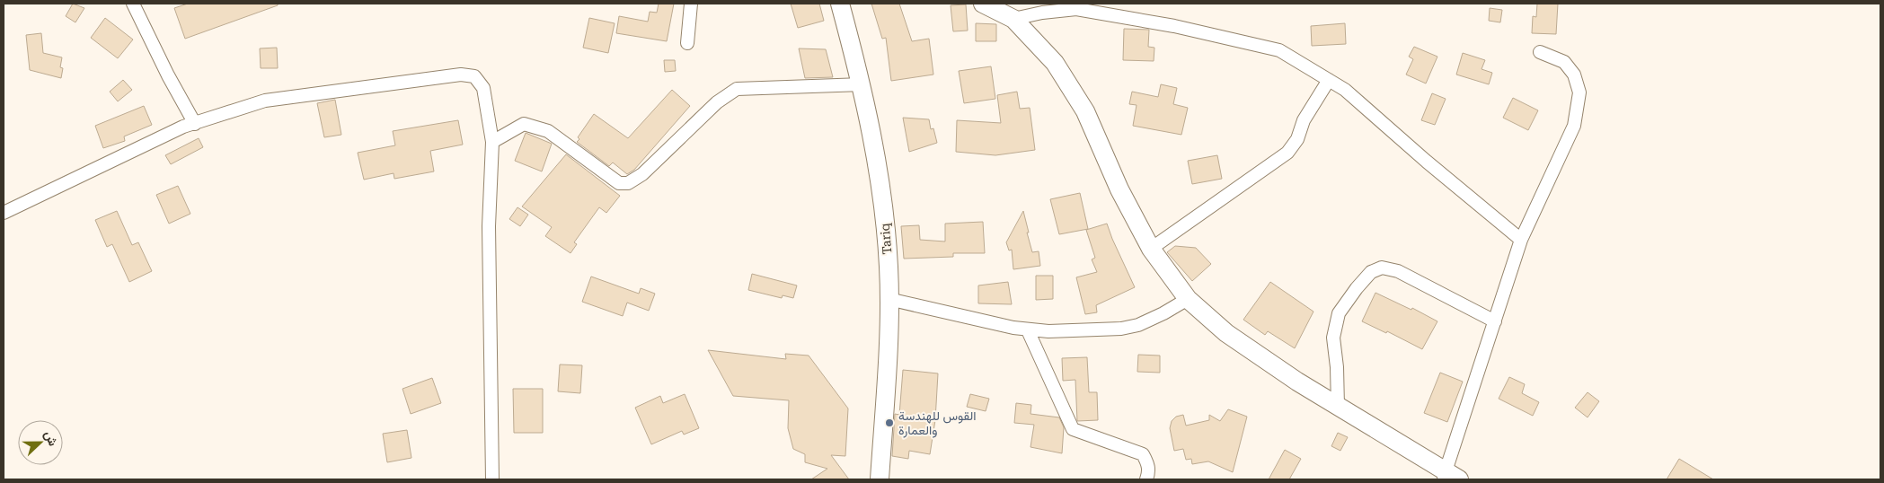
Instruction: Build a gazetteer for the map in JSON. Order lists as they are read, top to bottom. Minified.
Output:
{"streets":{"street":["Tariq"]},"places":["القوس للهندسة والعمارة"],"north":"right"}
